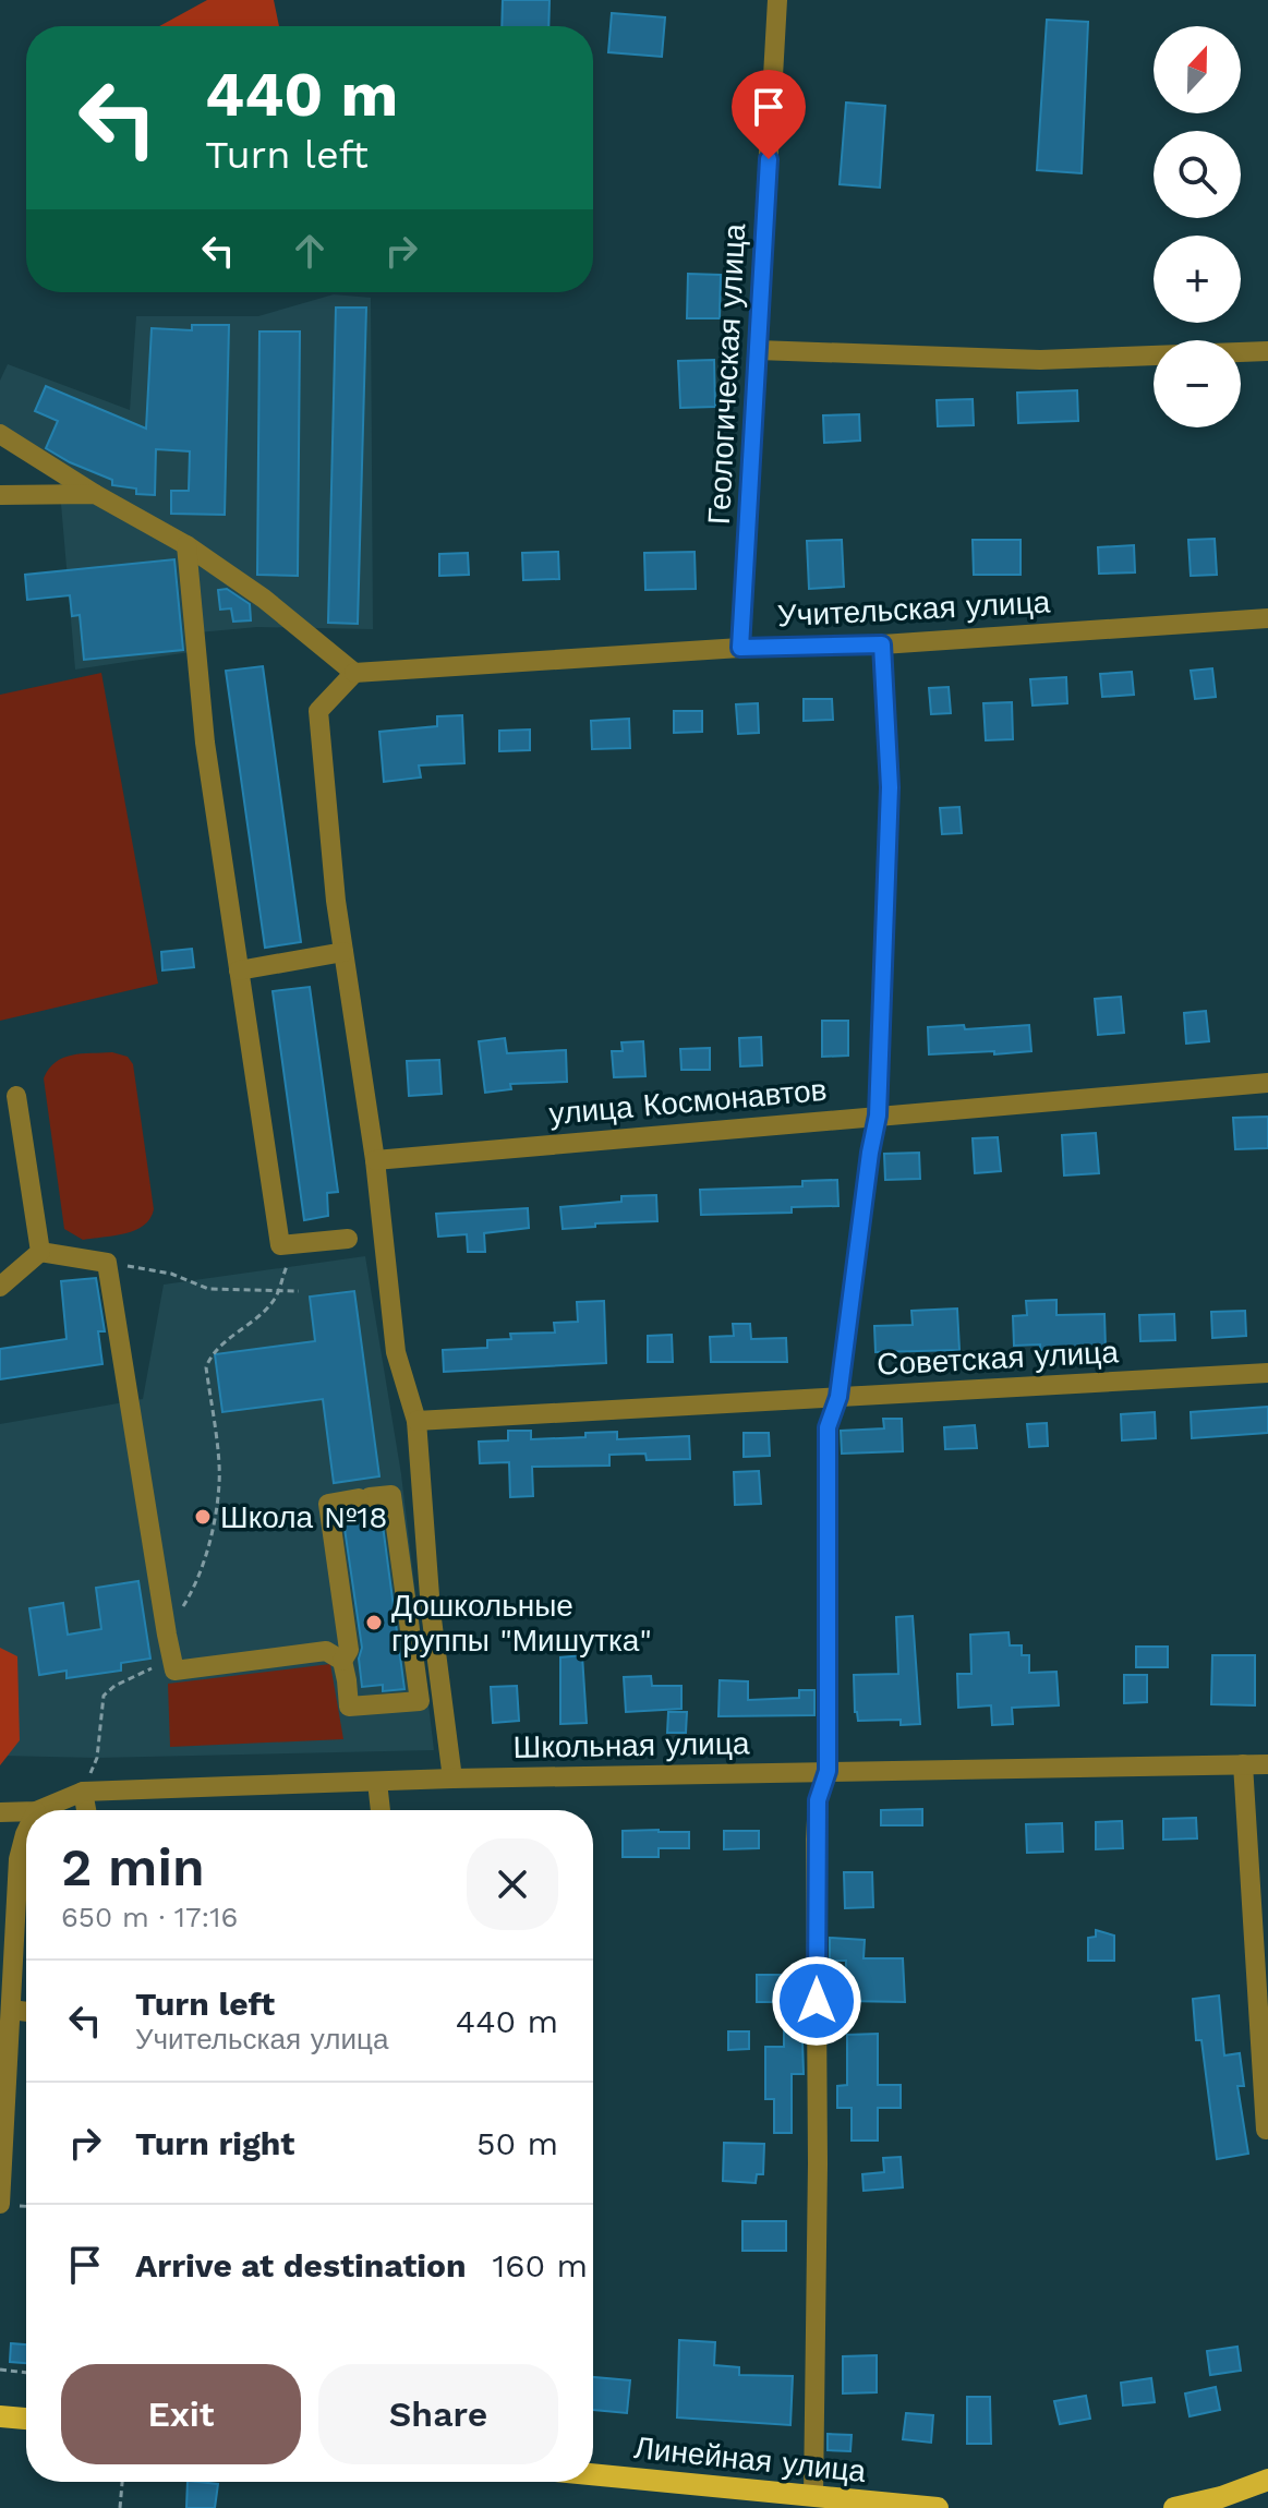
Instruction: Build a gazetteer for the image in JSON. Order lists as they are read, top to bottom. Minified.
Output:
{"streets":{"main road":["Линейная улица"],"street":["Геологическая улица","Учительская улица","улица Космонавтов","Советская улица","Школьная улица"]},"crossings":[["Геологическая улица","Учительская улица"]],"places":["Школа №18","Дошкольные группы \"Мишутка\""],"north":"top","page":{"map_buttons":["+","−"],"turn":["440 m","Turn left"],"heading":["2 min","650 m · 17:16"],"list":[{"name":"Turn left","note":"Учительская улица","value":"440 m"},{"name":"Turn right","value":"50 m"},{"name":"Arrive at destination","value":"160 m"}],"buttons":["Exit","Share"]}}
